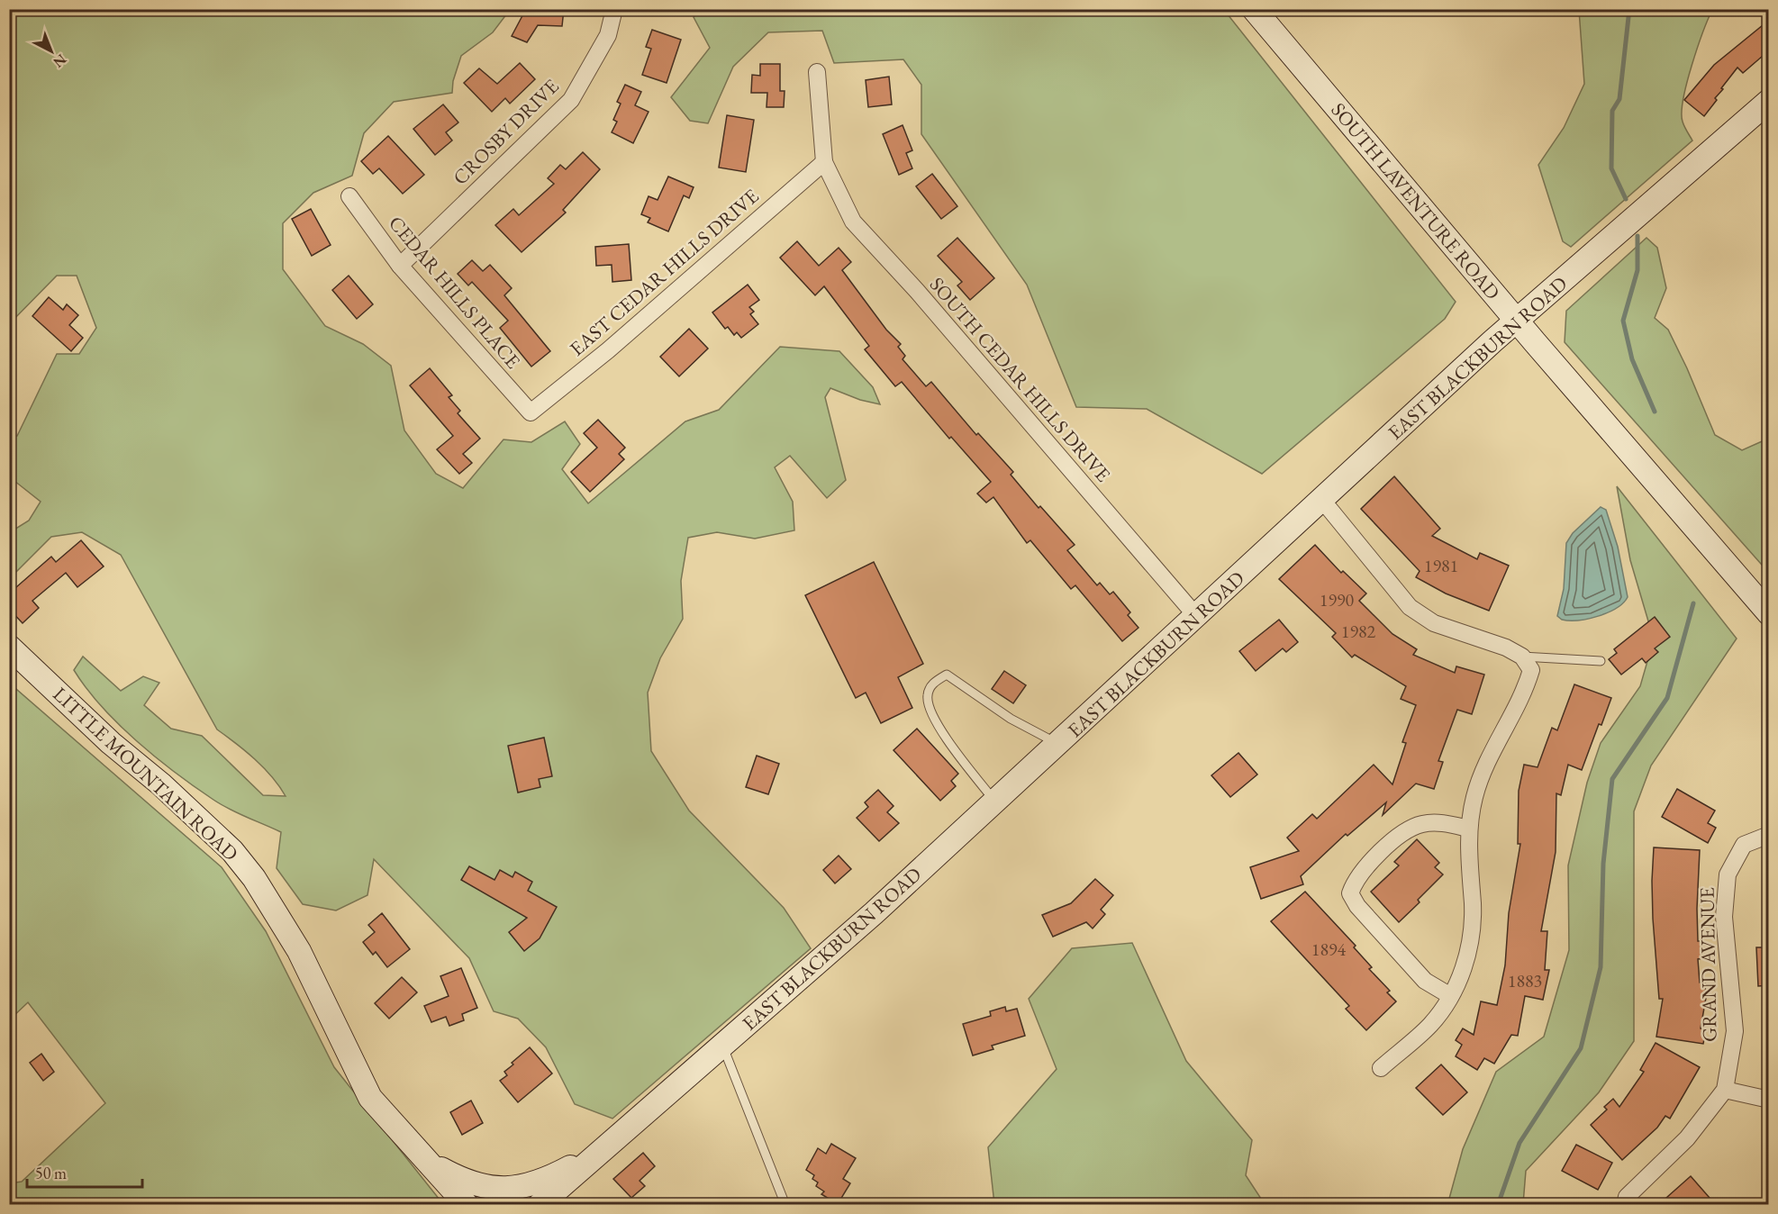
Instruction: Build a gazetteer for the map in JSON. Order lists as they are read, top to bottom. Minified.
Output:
{"streets":{"street":["CROSBY DRIVE","SOUTH LAVENTURE ROAD","EAST CEDAR HILLS DRIVE","CEDAR HILLS PLACE","EAST BLACKBURN ROAD","SOUTH CEDAR HILLS DRIVE","LITTLE MOUNTAIN ROAD","GRAND AVENUE"]},"crossings":[["CROSBY DRIVE","CEDAR HILLS PLACE"],["SOUTH LAVENTURE ROAD","EAST BLACKBURN ROAD"],["EAST CEDAR HILLS DRIVE","CEDAR HILLS PLACE"],["EAST CEDAR HILLS DRIVE","SOUTH CEDAR HILLS DRIVE"],["EAST BLACKBURN ROAD","SOUTH CEDAR HILLS DRIVE"]],"house_numbers":["1981","1990","1982","1894","1883"],"scale_bar":"50 m","north":"bottom right"}
